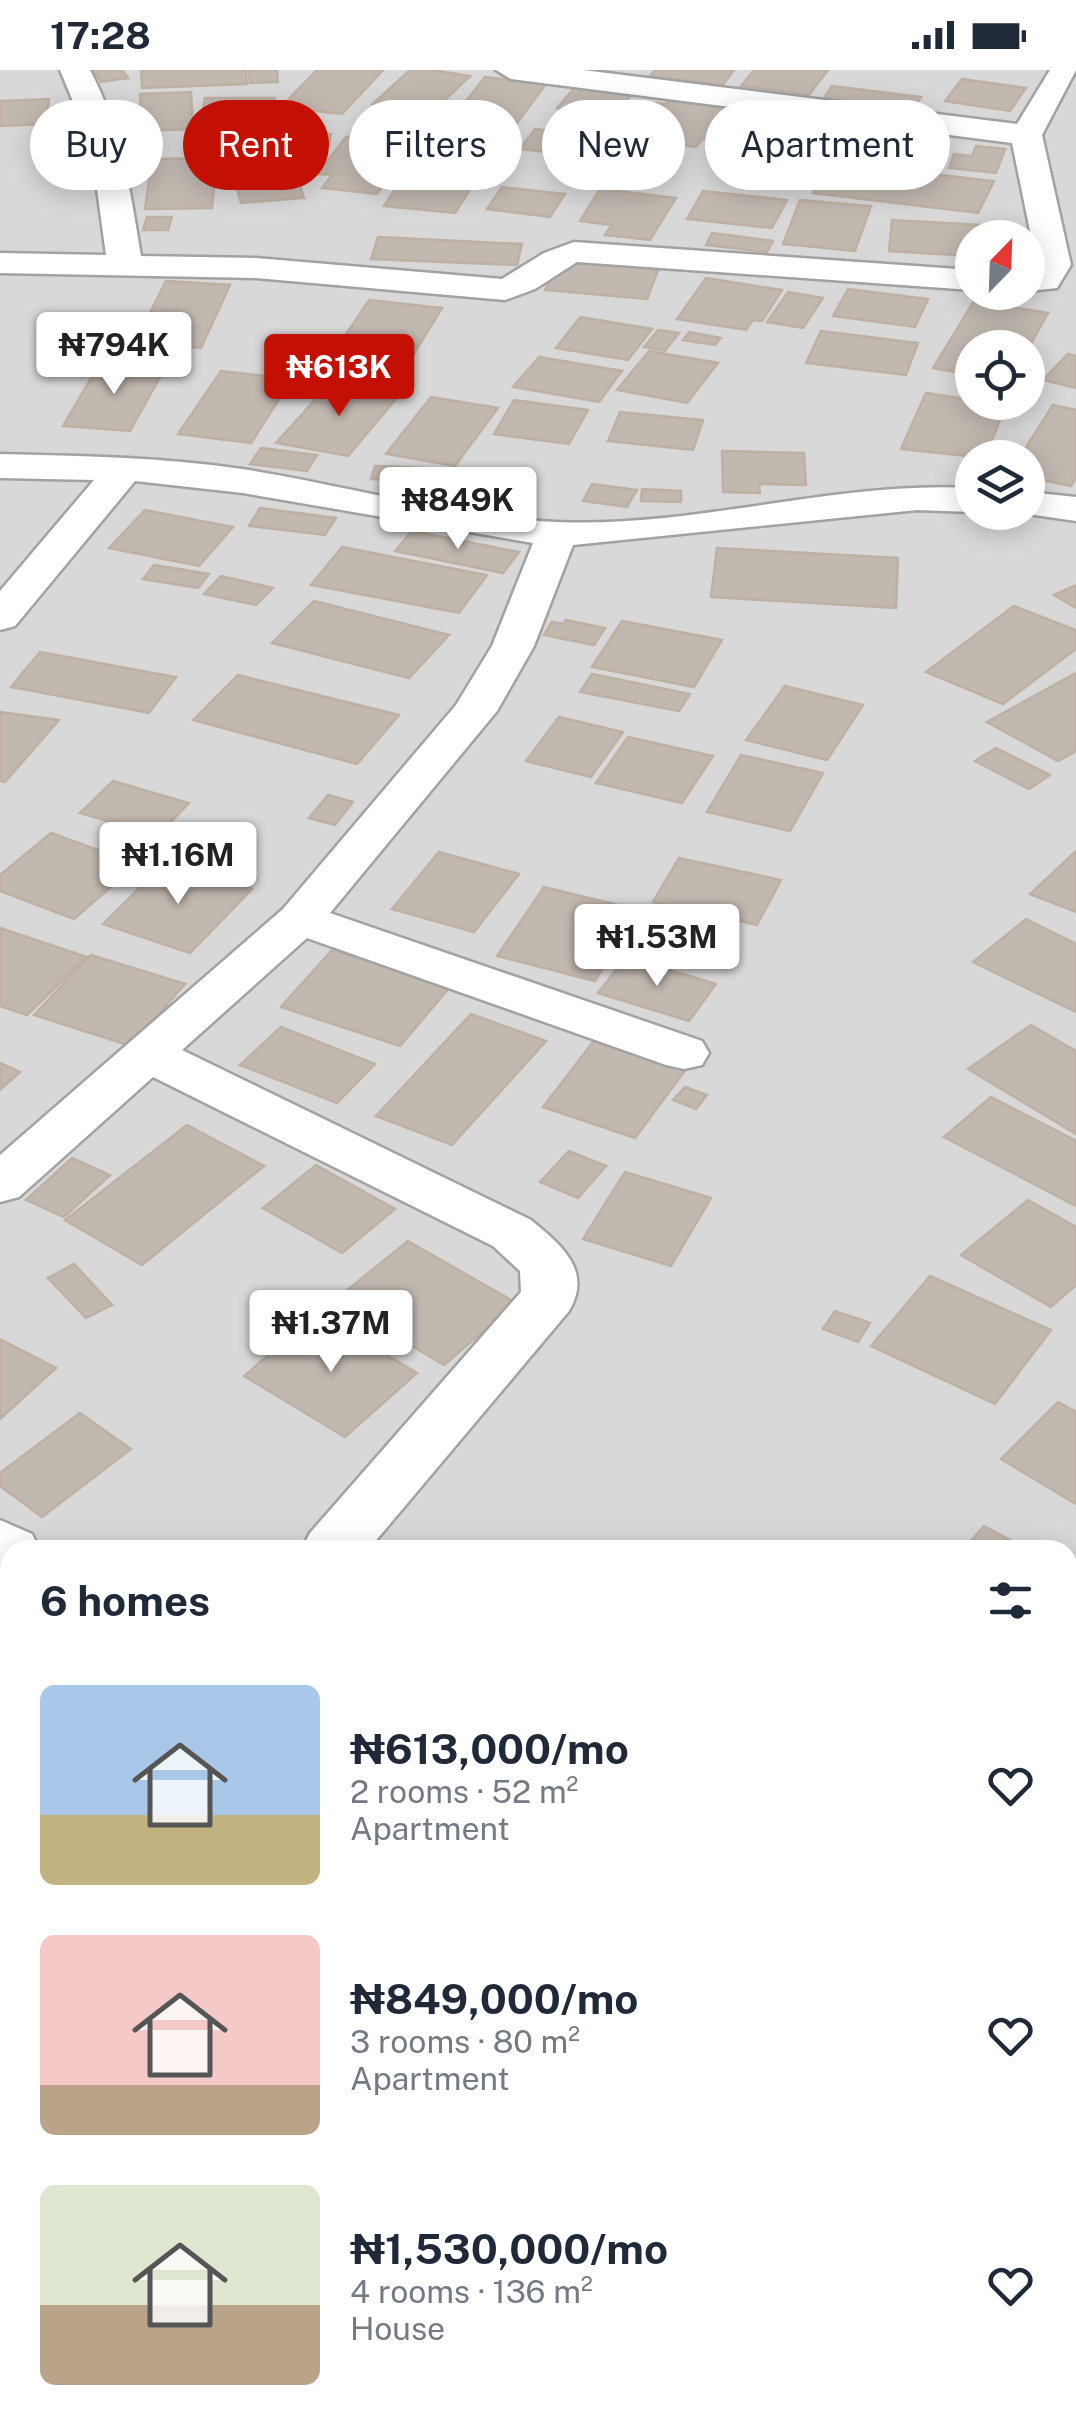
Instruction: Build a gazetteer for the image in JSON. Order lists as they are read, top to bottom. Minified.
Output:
{"north":"top right","page":{"status":"17:28","chip":["Buy","Rent","Filters","New","Apartment"],"price":["₦794K","₦613K","₦849K","₦1.16M","₦1.53M","₦1.37M"],"heading":"6 homes","list":[{"name":"₦613,000/mo","note":"2 rooms · 52 m² · Apartment"},{"name":"₦849,000/mo","note":"3 rooms · 80 m² · Apartment"},{"name":"₦1,530,000/mo","note":"4 rooms · 136 m² · House"}]}}
